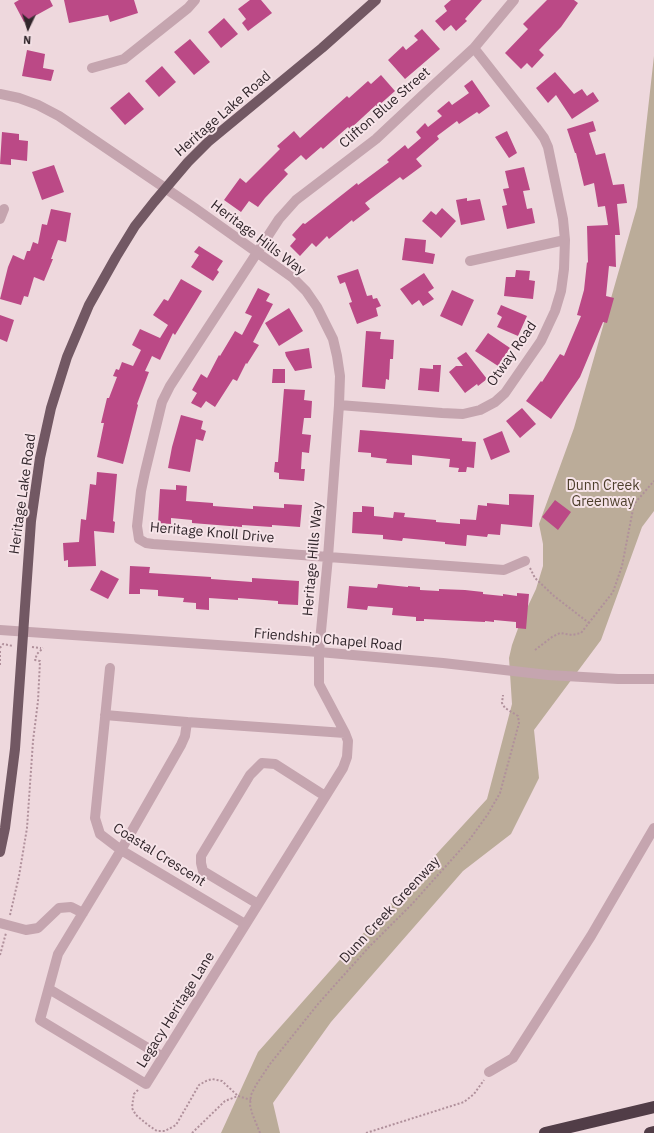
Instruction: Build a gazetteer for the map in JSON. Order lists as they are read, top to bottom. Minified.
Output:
{"streets":{"main road":["Heritage Lake Road"],"street":["Clifton Blue Street","Heritage Hills Way","Otway Road","Heritage Knoll Drive","Friendship Chapel Road","Coastal Crescent","Legacy Heritage Lane"],"path":["Dunn Creek Greenway"]},"crossings":[["Clifton Blue Street","Heritage Hills Way"],["Clifton Blue Street","Otway Road"],["Clifton Blue Street","Heritage Knoll Drive"],["Heritage Lake Road","Heritage Hills Way"],["Heritage Lake Road","Friendship Chapel Road"],["Heritage Hills Way","Otway Road"],["Heritage Hills Way","Heritage Knoll Drive"],["Heritage Hills Way","Friendship Chapel Road"],["Heritage Hills Way","Legacy Heritage Lane"],["Friendship Chapel Road","Legacy Heritage Lane"],["Coastal Crescent","Legacy Heritage Lane"]],"parks":["Dunn Creek Greenway"],"north":"bottom"}
